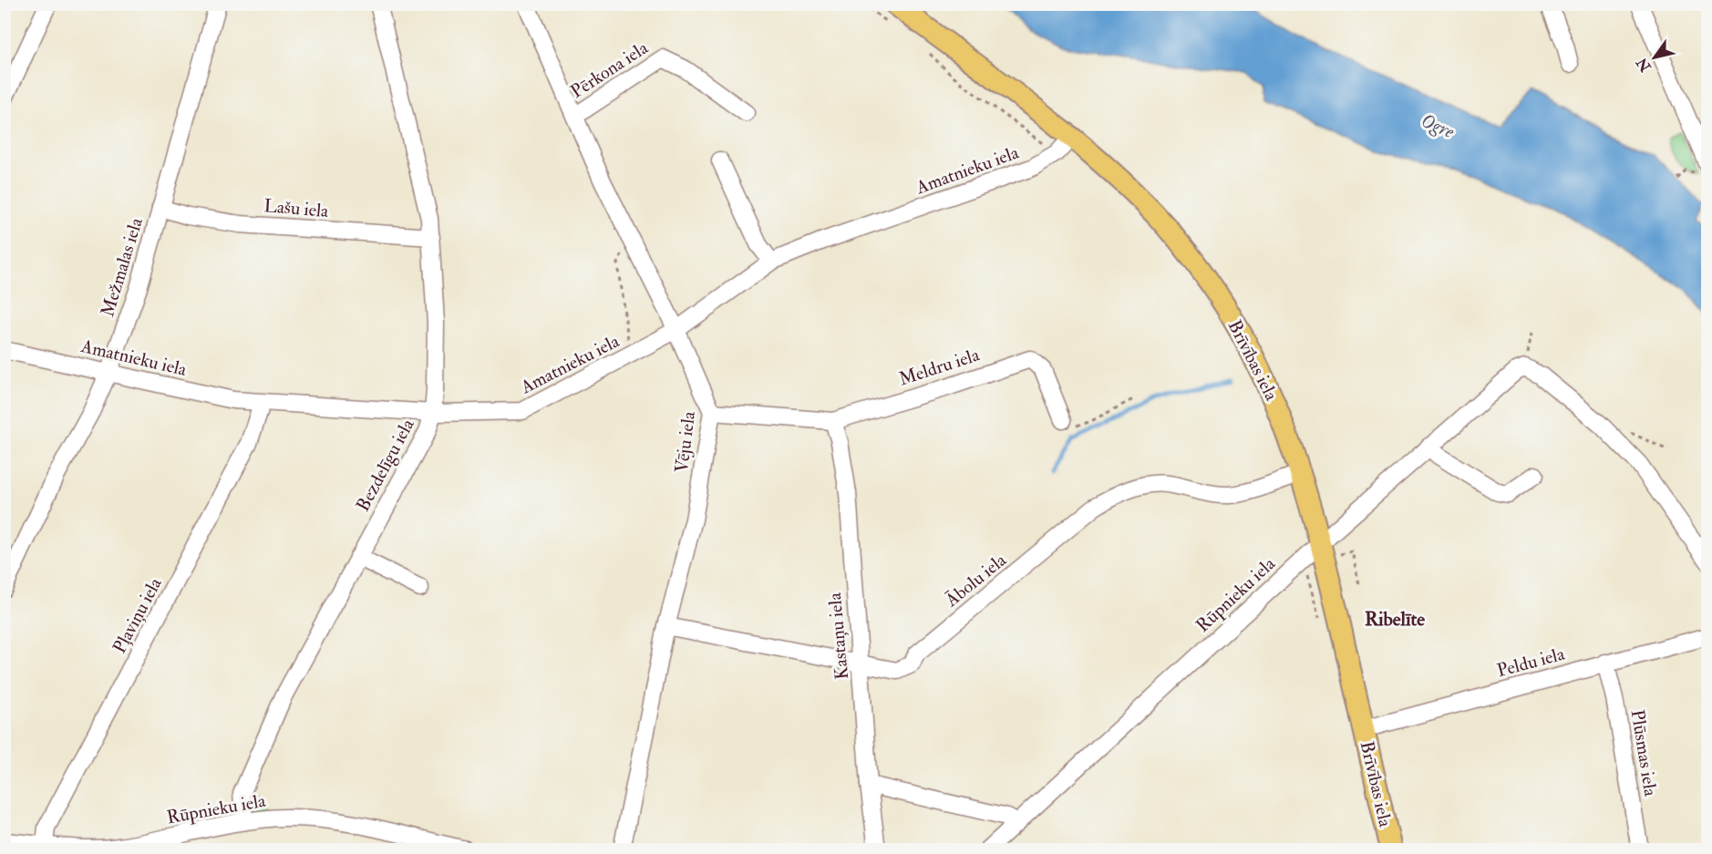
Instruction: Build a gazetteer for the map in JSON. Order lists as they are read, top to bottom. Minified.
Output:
{"streets":{"main road":["Brīvības iela"],"street":["Pērkona iela","Amatnieku iela","Lašu iela","Mežmalas iela","Meldru iela","Vēju iela","Bezdelīgu iela","Ābolu iela","Rūpnieku iela","Pļaviņu iela","Kastaņu iela","Peldu iela","Plūsmas iela"]},"crossings":[["Pērkona iela","Vēju iela"],["Amatnieku iela","Mežmalas iela"],["Amatnieku iela","Brīvības iela"],["Amatnieku iela","Vēju iela"],["Amatnieku iela","Bezdelīgu iela"],["Amatnieku iela","Pļaviņu iela"],["Lašu iela","Mežmalas iela"],["Lašu iela","Bezdelīgu iela"],["Brīvības iela","Ābolu iela"],["Brīvības iela","Rūpnieku iela"],["Brīvības iela","Peldu iela"],["Meldru iela","Vēju iela"],["Meldru iela","Kastaņu iela"],["Vēju iela","Ābolu iela"],["Bezdelīgu iela","Rūpnieku iela"],["Ābolu iela","Kastaņu iela"],["Rūpnieku iela","Pļaviņu iela"],["Peldu iela","Plūsmas iela"]],"districts":["Ribelīte"],"water":["Ogre"],"north":"bottom left"}
